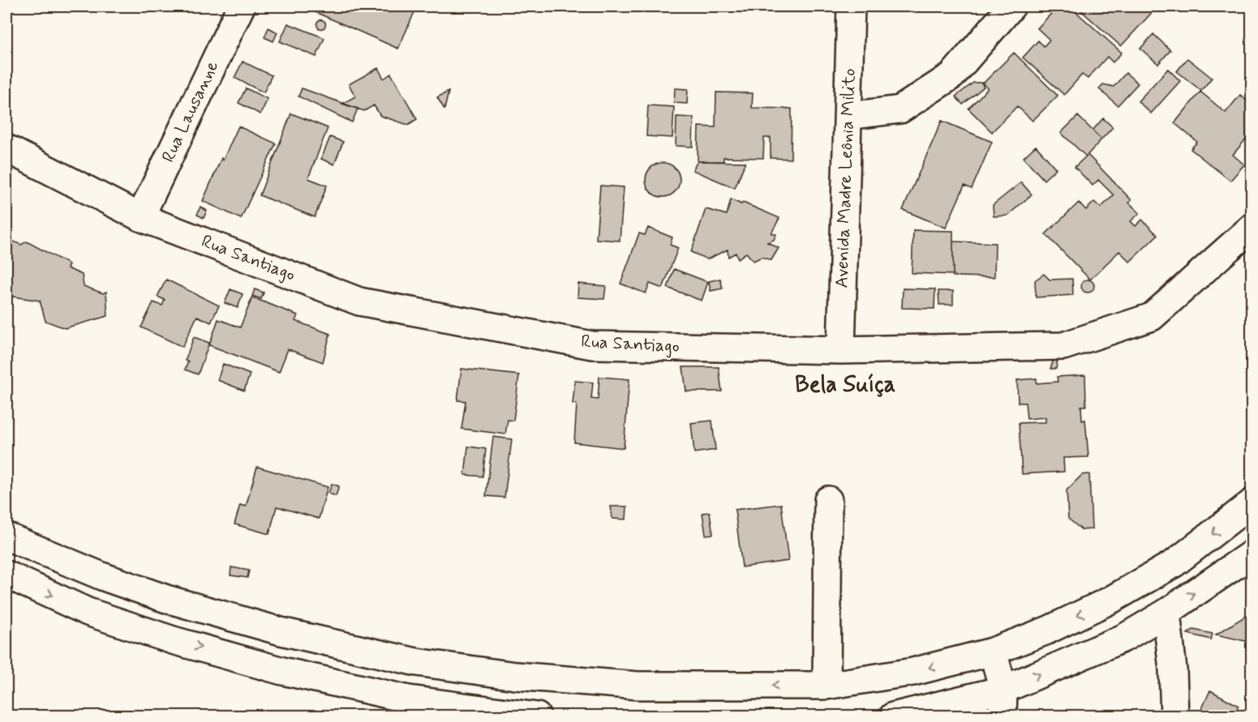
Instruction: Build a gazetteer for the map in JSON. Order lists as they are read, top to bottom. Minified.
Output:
{"streets":{"street":["Rua Lausanne","Avenida Madre Leônia Milito","Rua Santiago"]},"crossings":[["Rua Lausanne","Rua Santiago"],["Avenida Madre Leônia Milito","Rua Santiago"]],"districts":["Bela Suíça"]}
